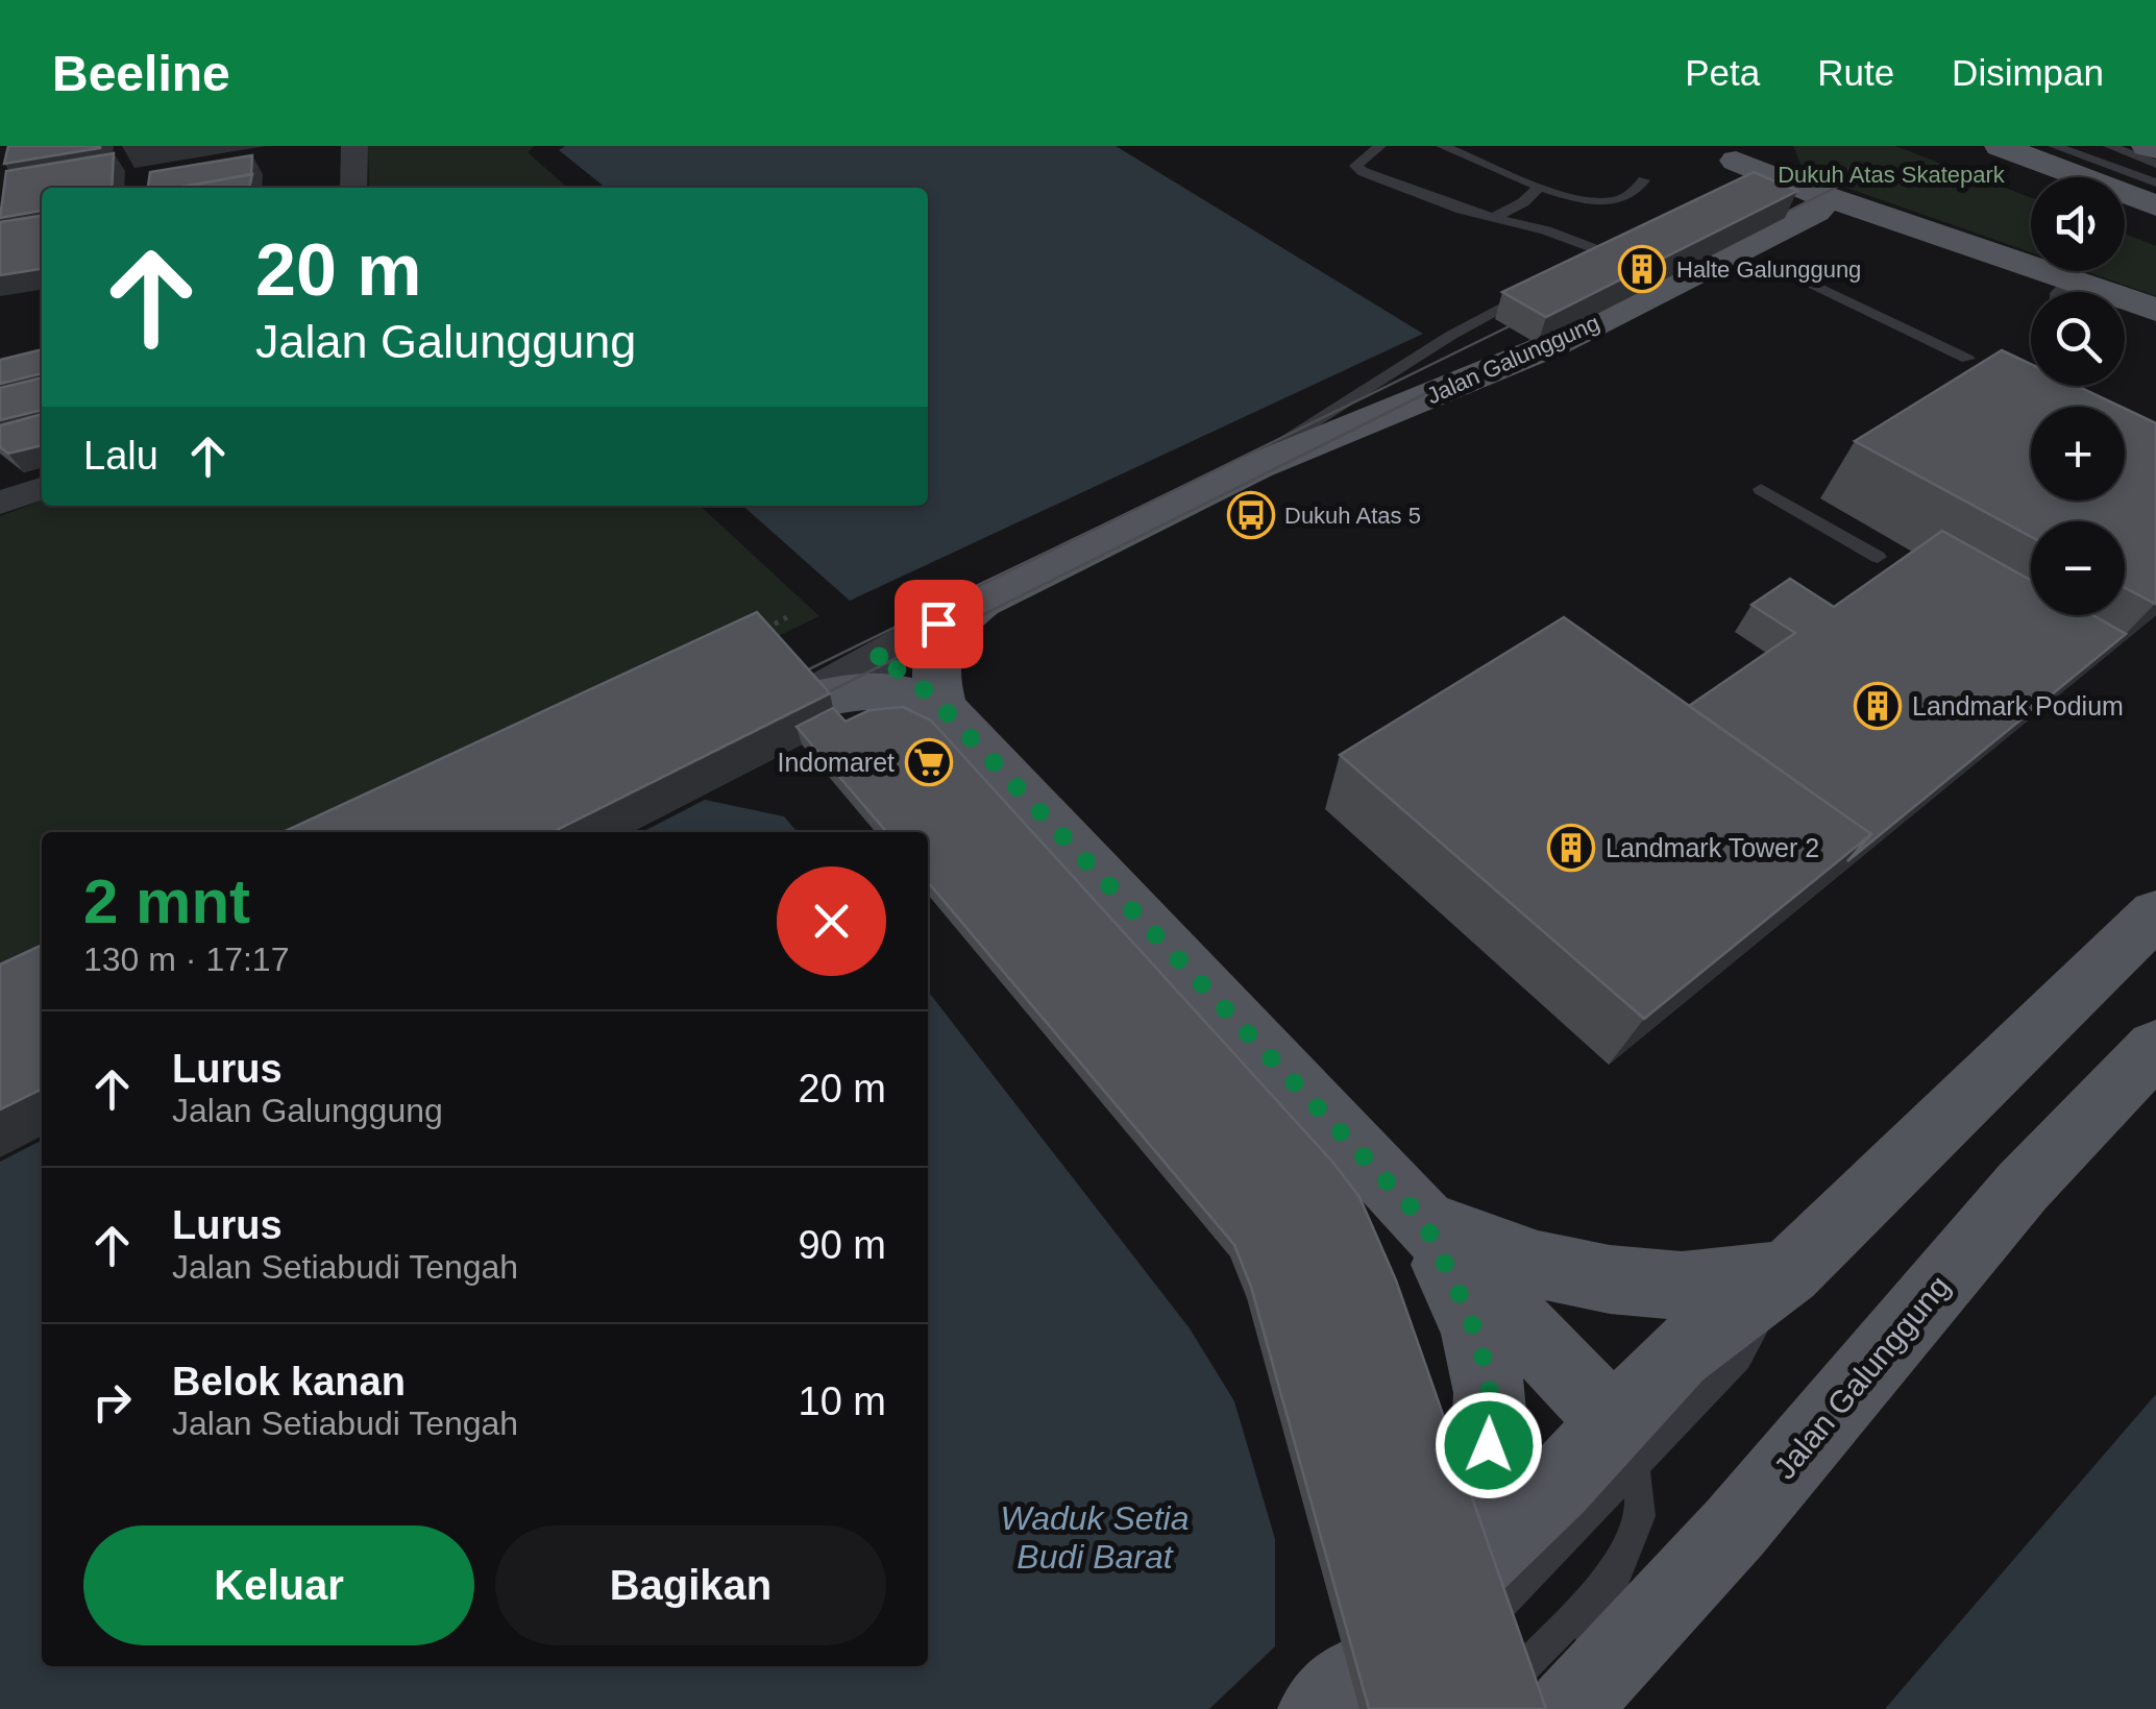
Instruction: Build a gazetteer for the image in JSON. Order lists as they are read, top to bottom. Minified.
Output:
{"streets":{"main road":["Jalan Galunggung"]},"water":["Waduk Setia Budi Barat"],"parks":["Dukuh Atas Skatepark"],"places":{"building":["Halte Galunggung","Landmark Podium","Landmark Tower 2"],"bus stop":["Dukuh Atas 5"],"supermarket":["Indomaret"]},"page":{"header":"Beeline","nav":["Peta","Rute","Disimpan"],"map_buttons":["+","−"],"turn":["20 m","Jalan Galunggung"],"then":"Lalu","heading":["2 mnt","130 m · 17:17"],"list":[{"name":"Lurus","note":"Jalan Galunggung","value":"20 m"},{"name":"Lurus","note":"Jalan Setiabudi Tengah","value":"90 m"},{"name":"Belok kanan","note":"Jalan Setiabudi Tengah","value":"10 m"}],"buttons":["Keluar","Bagikan"]}}
